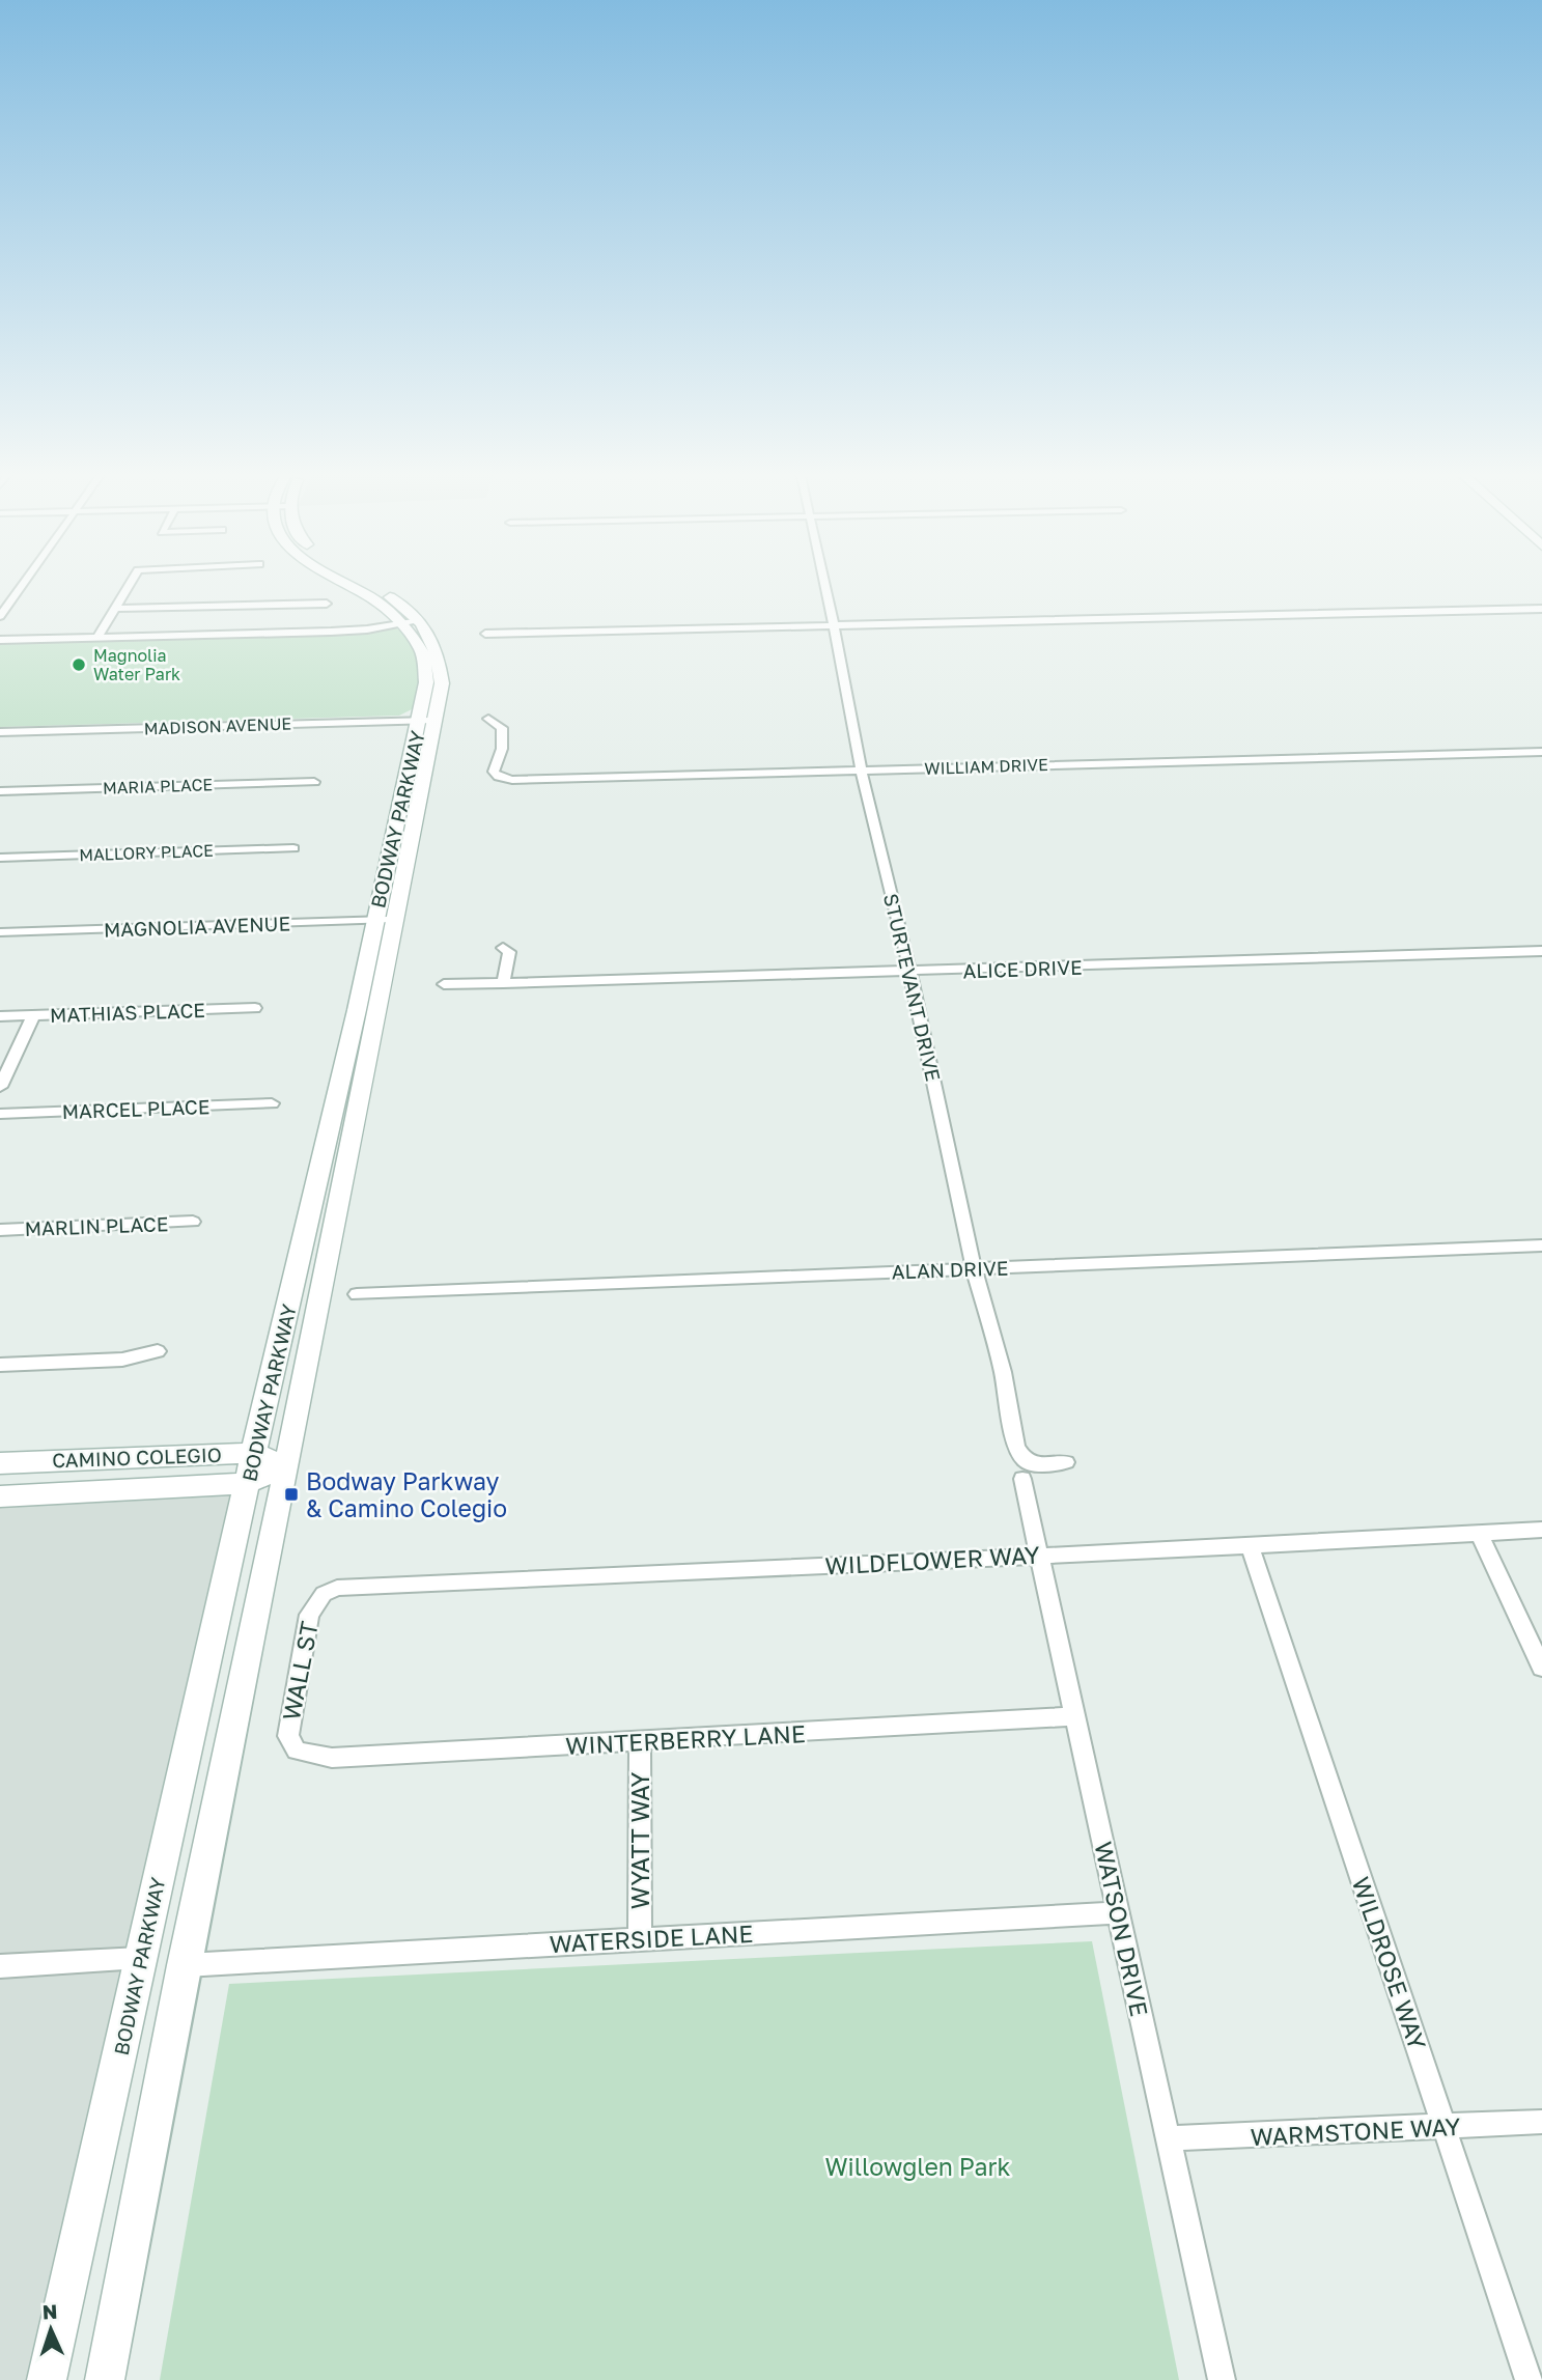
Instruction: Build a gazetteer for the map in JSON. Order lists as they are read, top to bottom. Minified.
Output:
{"streets":{"street":["MADISON AVENUE","WILLIAM DRIVE","MARIA PLACE","BODWAY PARKWAY","MALLORY PLACE","MAGNOLIA AVENUE","ALICE DRIVE","STURTEVANT DRIVE","MATHIAS PLACE","MARCEL PLACE","MARLIN PLACE","ALAN DRIVE","CAMINO COLEGIO","WILDFLOWER WAY","WALL ST","WINTERBERRY LANE","WYATT WAY","WATSON DRIVE","WATERSIDE LANE","WILDROSE WAY","WARMSTONE WAY"]},"crossings":[["MADISON AVENUE","BODWAY PARKWAY"],["WILLIAM DRIVE","STURTEVANT DRIVE"],["BODWAY PARKWAY","MAGNOLIA AVENUE"],["BODWAY PARKWAY","CAMINO COLEGIO"],["BODWAY PARKWAY","WATERSIDE LANE"],["ALICE DRIVE","STURTEVANT DRIVE"],["STURTEVANT DRIVE","ALAN DRIVE"],["WILDFLOWER WAY","WALL ST"],["WILDFLOWER WAY","WATSON DRIVE"],["WILDFLOWER WAY","WILDROSE WAY"],["WALL ST","WINTERBERRY LANE"],["WINTERBERRY LANE","WYATT WAY"],["WINTERBERRY LANE","WATSON DRIVE"],["WYATT WAY","WATERSIDE LANE"],["WATSON DRIVE","WATERSIDE LANE"],["WATSON DRIVE","WARMSTONE WAY"],["WILDROSE WAY","WARMSTONE WAY"]],"parks":["Willowglen Park"],"places":{"other":["Magnolia Water Park"],"transit":["Bodway Parkway & Camino Colegio"]},"north":"top"}
